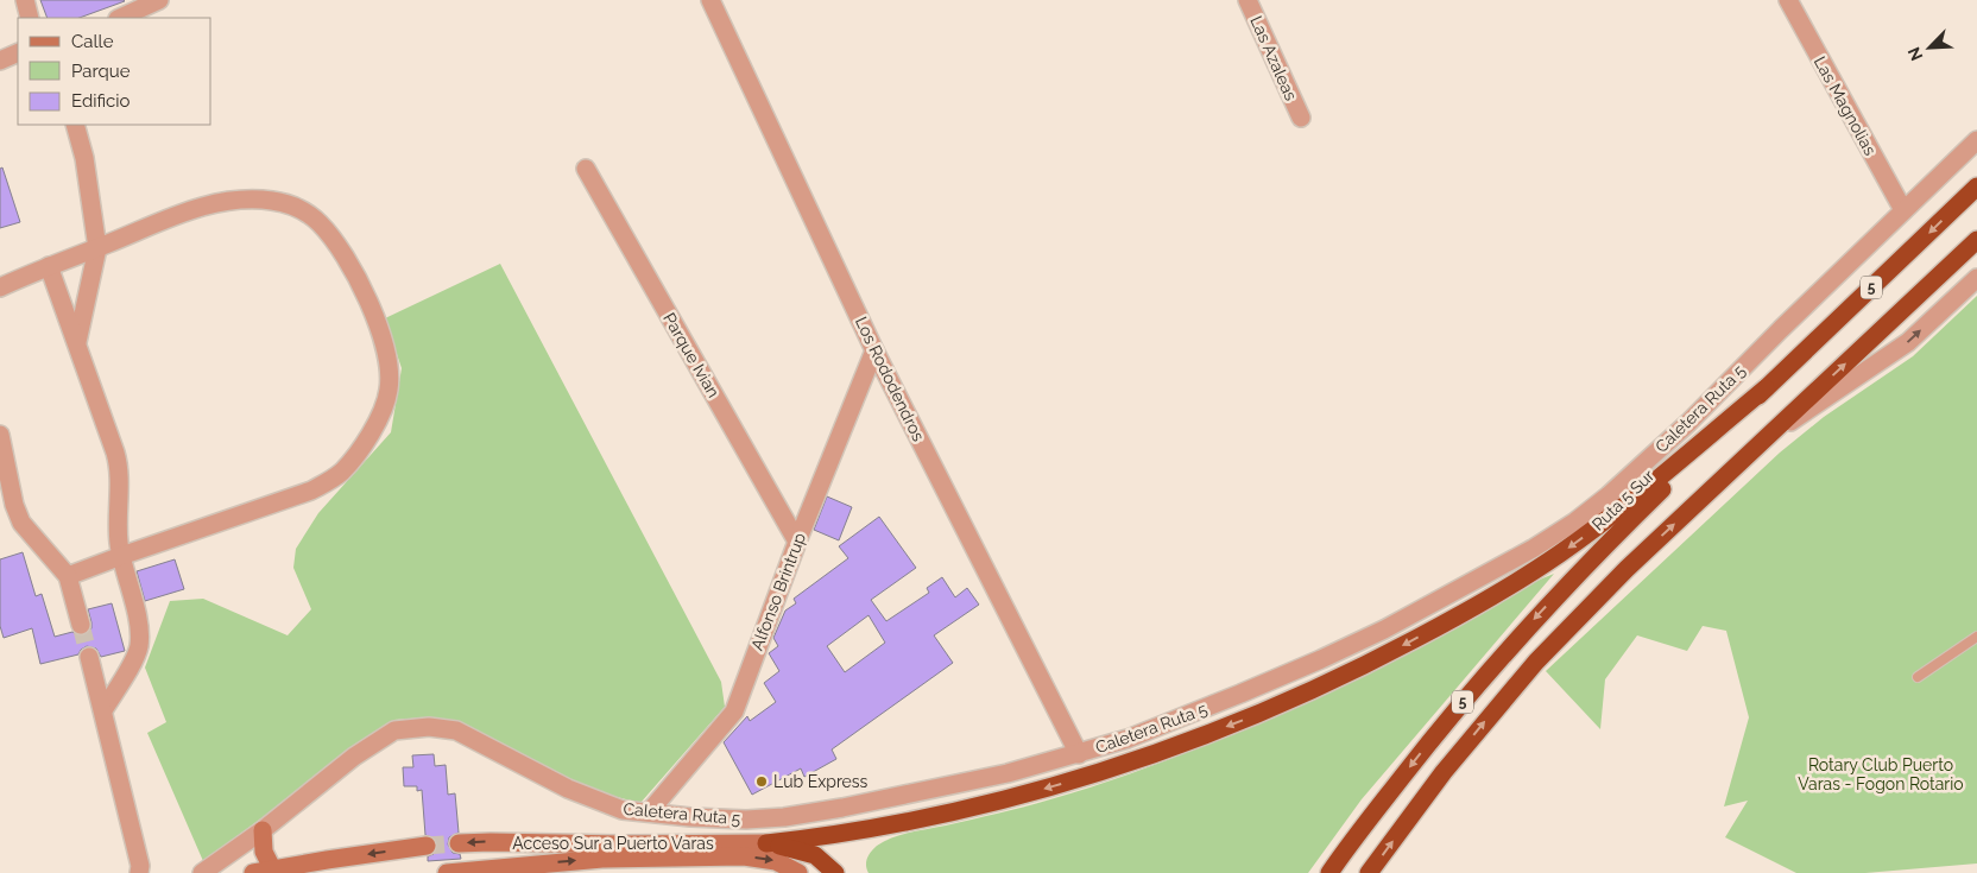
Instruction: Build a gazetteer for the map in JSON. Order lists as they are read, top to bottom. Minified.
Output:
{"streets":{"highway":["5","Ruta 5 Sur"],"main road":["Acceso Sur a Puerto Varas"],"street":["Las Azaleas","Las Magnolias","Parque Ivian","Los Rododendros","Caletera Ruta 5","Alfonso Brintrup"]},"crossings":[["Las Magnolias","Caletera Ruta 5"],["Parque Ivian","Alfonso Brintrup"],["Los Rododendros","Caletera Ruta 5"],["Los Rododendros","Alfonso Brintrup"],["Caletera Ruta 5","Alfonso Brintrup"]],"parks":["Rotary Club Puerto Varas - Fogon Rotario"],"places":["Lub Express"],"legend":["Calle","Parque","Edificio"],"north":"bottom left"}
